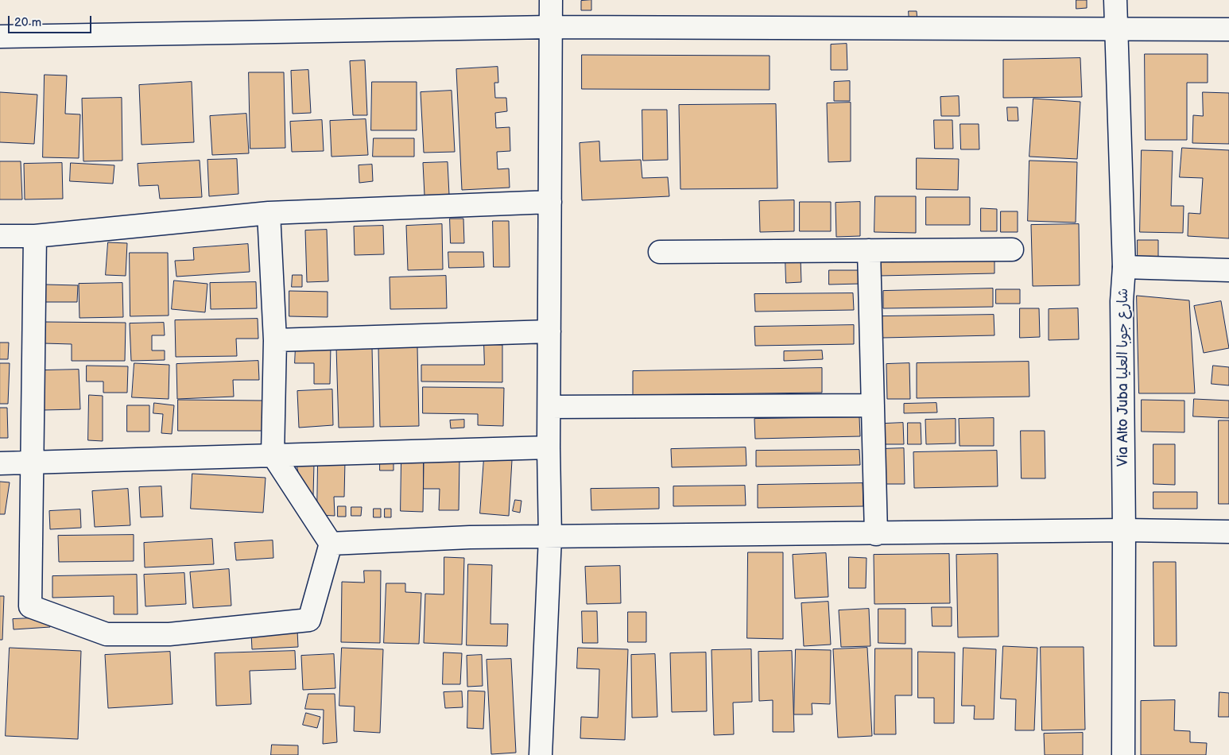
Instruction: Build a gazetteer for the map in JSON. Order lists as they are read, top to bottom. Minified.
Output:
{"streets":{"street":["Via Alto Juba شارع جوبا العليا"]},"scale_bar":"20 m"}
